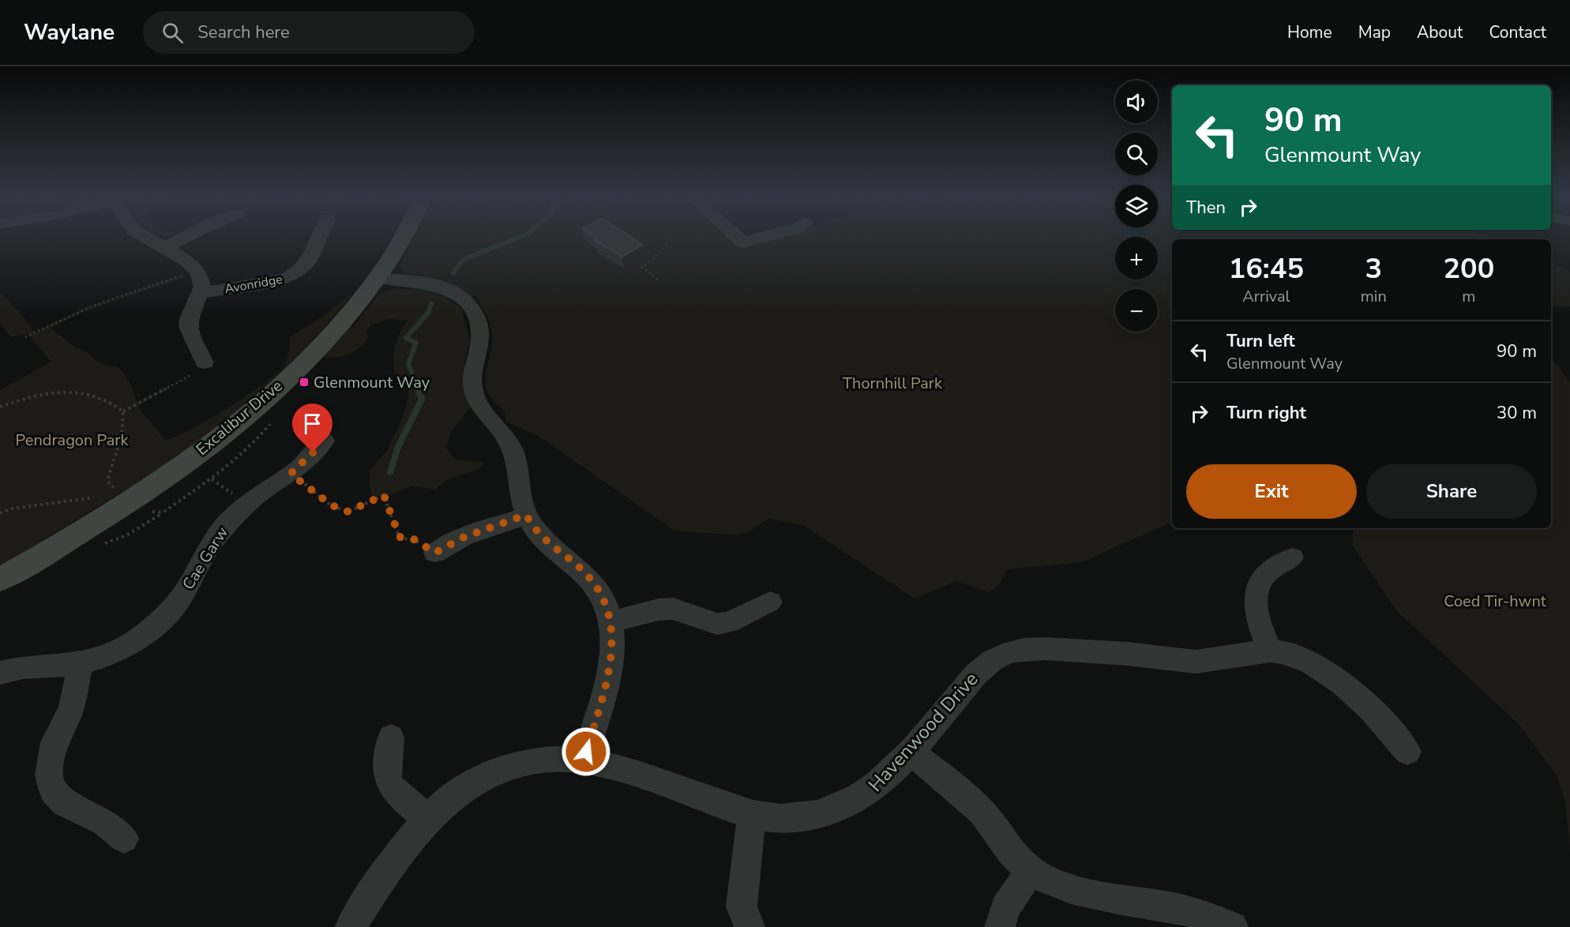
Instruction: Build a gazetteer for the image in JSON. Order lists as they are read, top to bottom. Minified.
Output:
{"streets":{"street":["Avonridge","Excalibur Drive","Cae Garw","Havenwood Drive"]},"parks":["Thornhill Park","Pendragon Park","Coed Tir-hwnt"],"places":{"transit":["Glenmount Way"]},"page":{"header":"Waylane","search":"Search here","nav":["Home","Map","About","Contact"],"map_buttons":["+","−"],"turn":["90 m","Glenmount Way"],"then":"Then","eta":["16:45","Arrival","3","min","200","m"],"list":[{"name":"Turn left","note":"Glenmount Way","value":"90 m"},{"name":"Turn right","value":"30 m"}],"buttons":["Exit","Share"]}}
